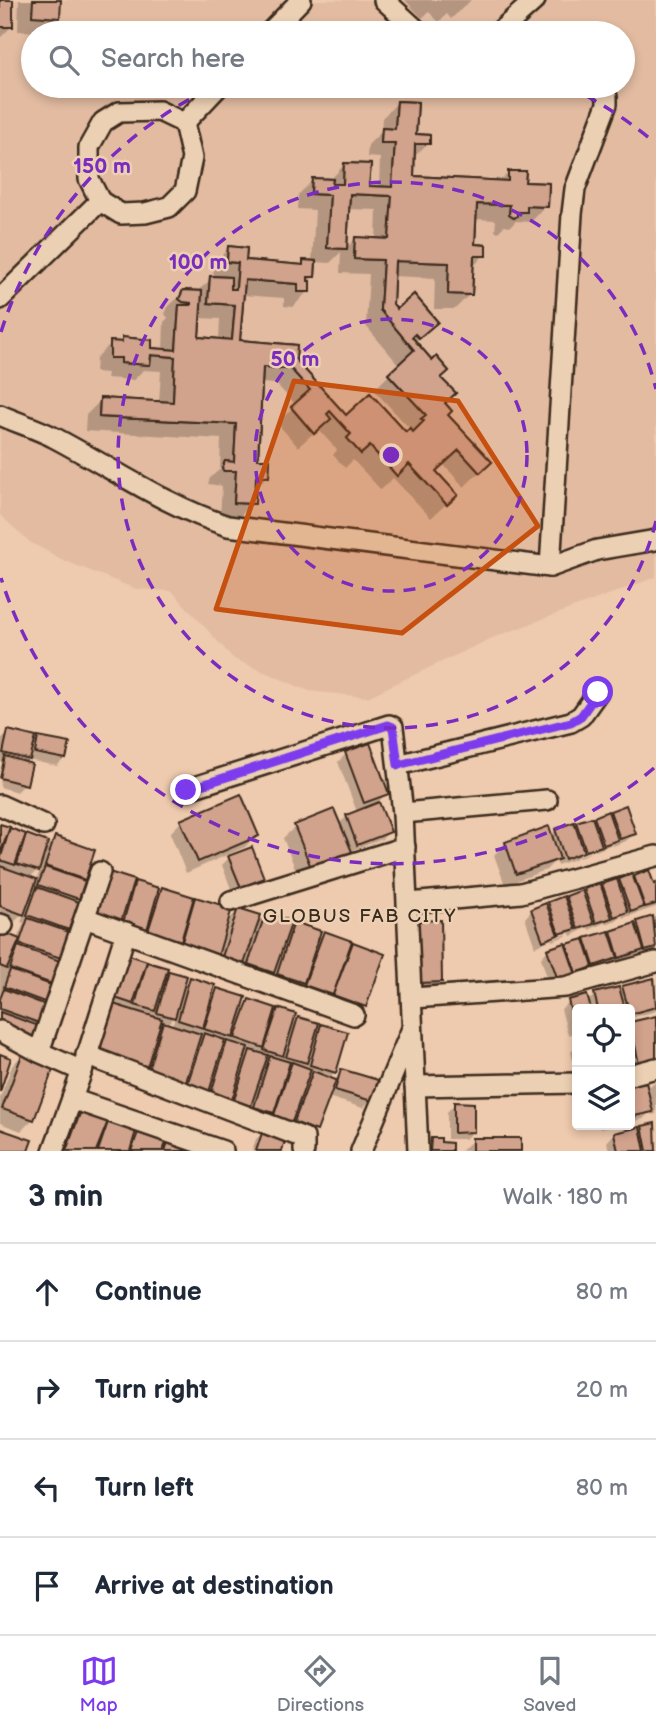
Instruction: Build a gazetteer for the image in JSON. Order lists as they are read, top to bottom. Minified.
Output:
{"districts":["GLOBUS FAB CITY"],"page":{"search":"Search here","heading":["3 min","Walk · 180 m"],"list":[["Continue","80 m"],["Turn right","20 m"],["Turn left","80 m"],"Arrive at destination"],"nav":["Map","Directions","Saved"]},"rings":["150 m","100 m","50 m"]}
